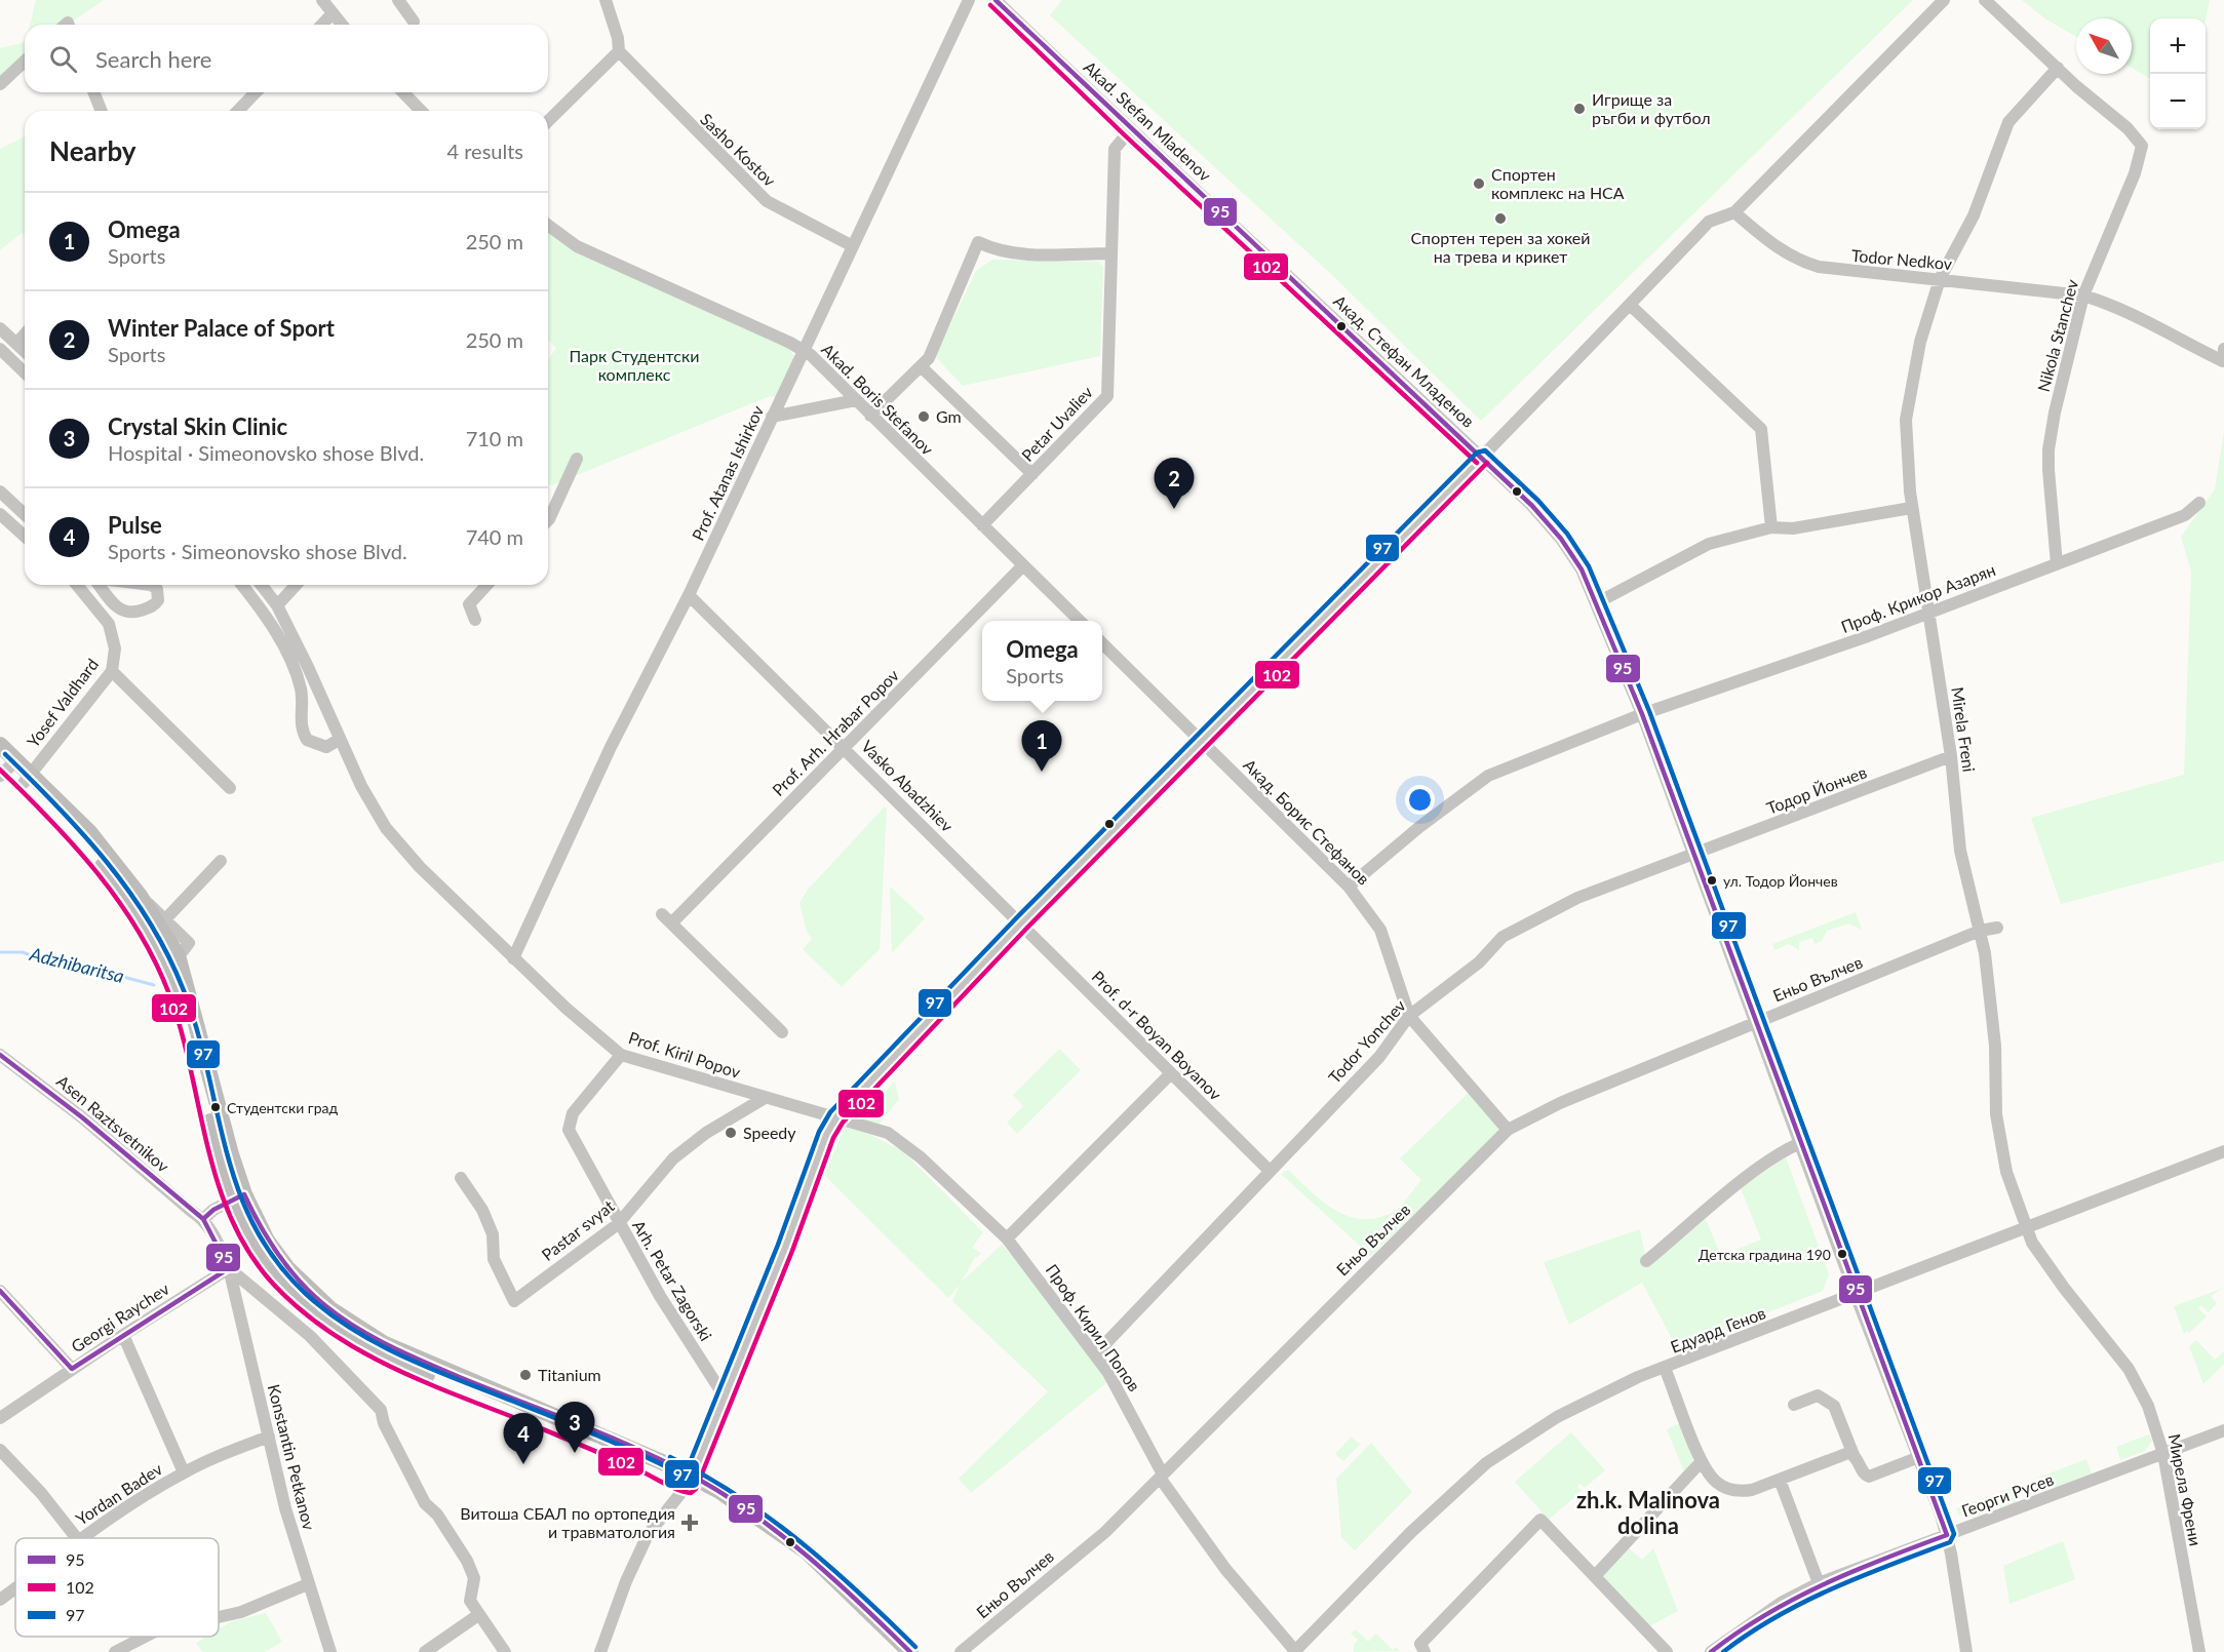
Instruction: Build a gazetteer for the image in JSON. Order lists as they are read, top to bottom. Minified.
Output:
{"streets":{"street":["Akad. Stefan Mladenov","Sasho Kostov","Todor Nedkov","Nikola Stanchev","Akad. Boris Stefanov","Petar Uvaliev","Prof. Atanas Ishirkov","Проф. Крикор Азарян","Yosef Valdhard","Mirela Freni","Prof. Arh. Hrabar Popov","Vasko Abadzhiev","Тодор Йончев","Акад. Борис Стефанов","Еньо Вълчев","Prof. d-r Boyan Boyanov","Todor Yonchev","Prof. Kiril Popov","Asen Raztsvetnikov","Pastar svyat","Arh. Petar Zagorski","Georgi Raychev","Проф. Кирил Попов","Едуард Генов","Konstantin Petkanov","Мирела Френи","Yordan Badev","Георги Русев"]},"crossings":[["Akad. Stefan Mladenov","Petar Uvaliev"],["Akad. Stefan Mladenov","Проф. Крикор Азарян"],["Akad. Stefan Mladenov","Тодор Йончев"],["Akad. Stefan Mladenov","Еньо Вълчев"],["Akad. Stefan Mladenov","Todor Yonchev"],["Akad. Stefan Mladenov","Едуард Генов"],["Akad. Stefan Mladenov","Георги Русев"],["Sasho Kostov","Prof. Atanas Ishirkov"],["Todor Nedkov","Nikola Stanchev"],["Nikola Stanchev","Проф. Крикор Азарян"],["Akad. Boris Stefanov","Petar Uvaliev"],["Akad. Boris Stefanov","Prof. Atanas Ishirkov"],["Akad. Boris Stefanov","Prof. Arh. Hrabar Popov"],["Prof. Atanas Ishirkov","Vasko Abadzhiev"],["Prof. Atanas Ishirkov","Prof. Kiril Popov"],["Проф. Крикор Азарян","Mirela Freni"],["Проф. Крикор Азарян","Акад. Борис Стефанов"],["Mirela Freni","Тодор Йончев"],["Mirela Freni","Еньо Вълчев"],["Mirela Freni","Мирела Френи"],["Prof. Arh. Hrabar Popov","Vasko Abadzhiev"],["Vasko Abadzhiev","Prof. d-r Boyan Boyanov"],["Тодор Йончев","Todor Yonchev"],["Акад. Борис Стефанов","Еньо Вълчев"],["Акад. Борис Стефанов","Todor Yonchev"],["Еньо Вълчев","Проф. Кирил Попов"],["Еньо Вълчев","Мирела Френи"],["Prof. d-r Boyan Boyanov","Todor Yonchev"],["Todor Yonchev","Проф. Кирил Попов"],["Prof. Kiril Popov","Pastar svyat"],["Prof. Kiril Popov","Arh. Petar Zagorski"],["Prof. Kiril Popov","Проф. Кирил Попов"],["Asen Raztsvetnikov","Georgi Raychev"],["Asen Raztsvetnikov","Konstantin Petkanov"],["Pastar svyat","Arh. Petar Zagorski"],["Georgi Raychev","Konstantin Petkanov"],["Едуард Генов","Мирела Френи"],["Konstantin Petkanov","Yordan Badev"],["Мирела Френи","Георги Русев"]],"districts":["zh.k. Malinova dolina"],"water":["Adzhibaritsa"],"parks":["Парк Студентски комплекс"],"places":{"other":["Игрище за ръгби и футбол","Спортен комплекс на НСА","Спортен терен за хокей на трева и крикет","Gm","ул. Тодор Йончев","Студентски град","Speedy","Детска градина 190","Titanium"],"health":["Витоша СБАЛ по ортопедия и травматология"]},"lines":["transit line 95","transit line 102","transit line 97"],"legend":["95","102","97"],"north":"top left","page":{"map_buttons":["+","−"],"search":"Search here","heading":["Nearby","4 results"],"list":[{"mark":"1","name":"Omega","note":"Sports","value":"250 m"},{"mark":"2","name":"Winter Palace of Sport","note":"Sports","value":"250 m"},{"mark":"3","name":"Crystal Skin Clinic","note":"Hospital · Simeonovsko shose Blvd.","value":"710 m"},{"mark":"4","name":"Pulse","note":"Sports · Simeonovsko shose Blvd.","value":"740 m"}],"pins":["2","1","3","4"],"popup":["Omega","Sports"]}}
